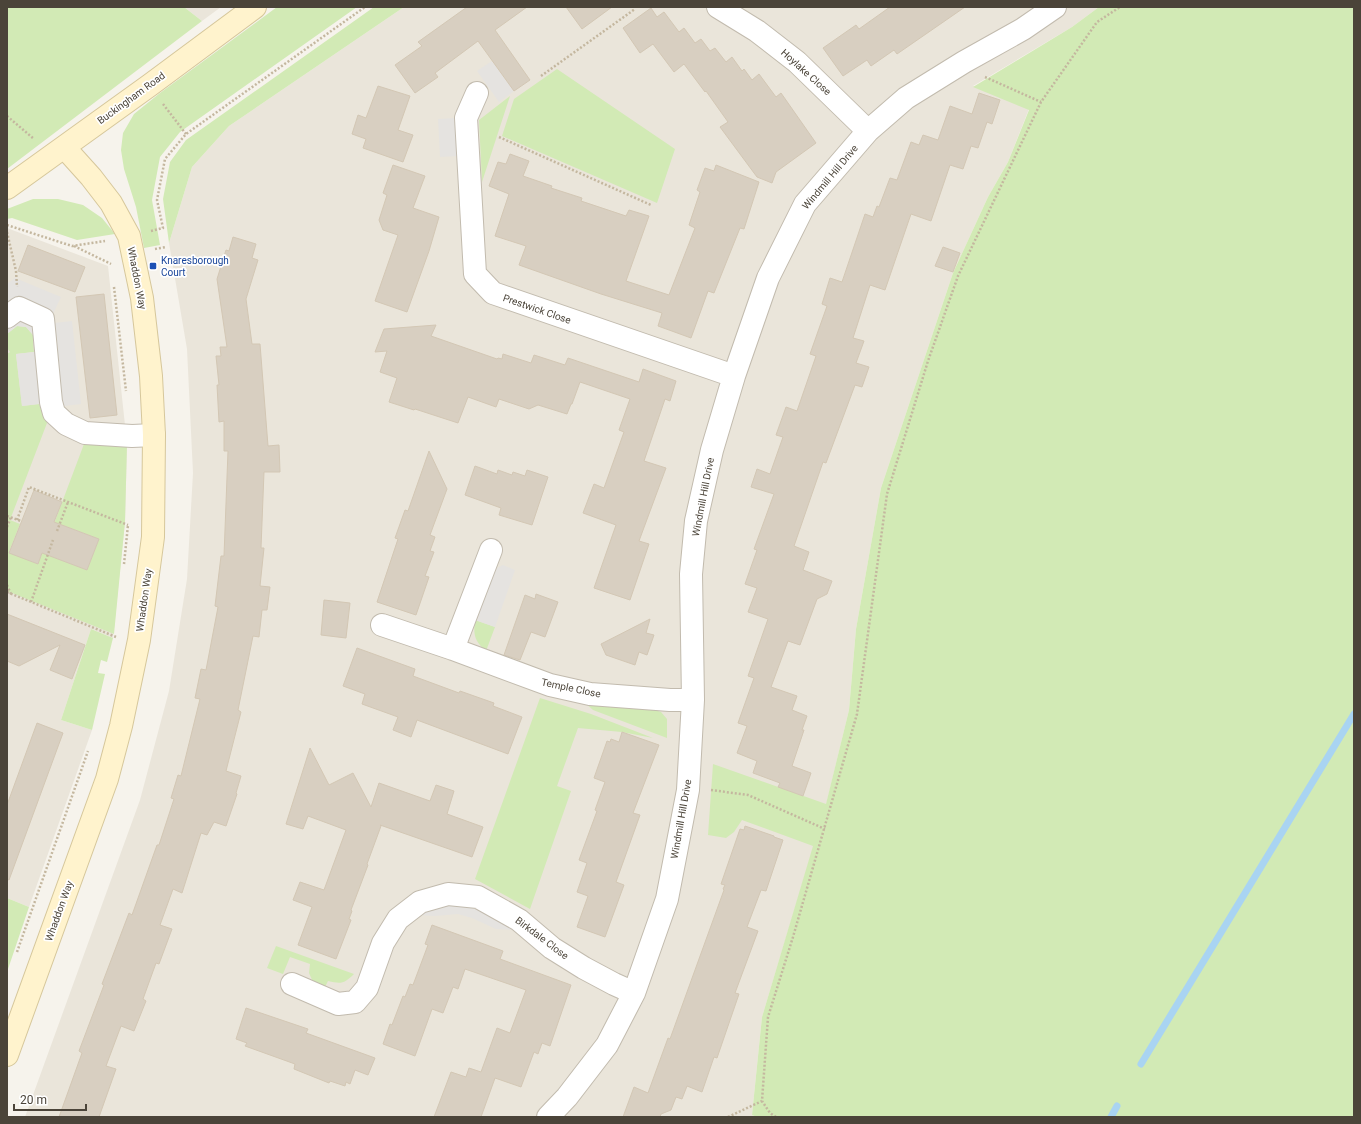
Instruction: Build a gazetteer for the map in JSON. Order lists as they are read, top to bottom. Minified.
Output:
{"streets":{"street":["Hoylake Close","Buckingham Road","Windmill Hill Drive","Whaddon Way","Prestwick Close","Temple Close","Birkdale Close"]},"crossings":[["Hoylake Close","Windmill Hill Drive"],["Buckingham Road","Whaddon Way"],["Windmill Hill Drive","Prestwick Close"],["Windmill Hill Drive","Temple Close"],["Windmill Hill Drive","Birkdale Close"]],"places":{"transit":["Knaresborough Court"]},"scale_bar":"20 m"}
